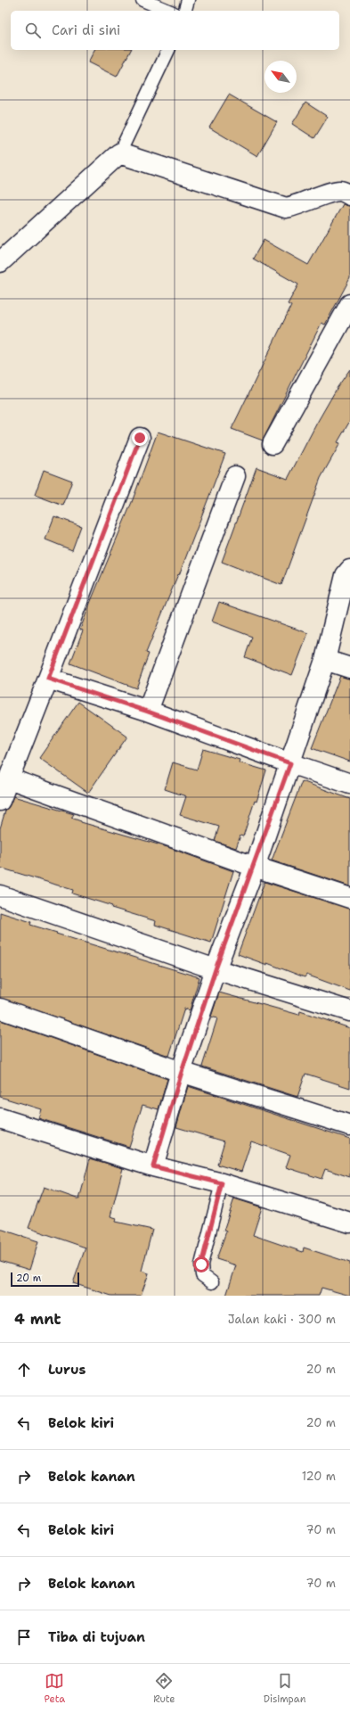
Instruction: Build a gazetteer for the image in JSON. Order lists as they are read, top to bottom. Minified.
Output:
{"scale_bar":"20 m","north":"top left","page":{"search":"Cari di sini","scale":"20 m","heading":["4 mnt","Jalan kaki · 300 m"],"list":[["Lurus","20 m"],["Belok kiri","20 m"],["Belok kanan","120 m"],["Belok kiri","70 m"],["Belok kanan","70 m"],"Tiba di tujuan"],"nav":["Peta","Rute","Disimpan"]}}
